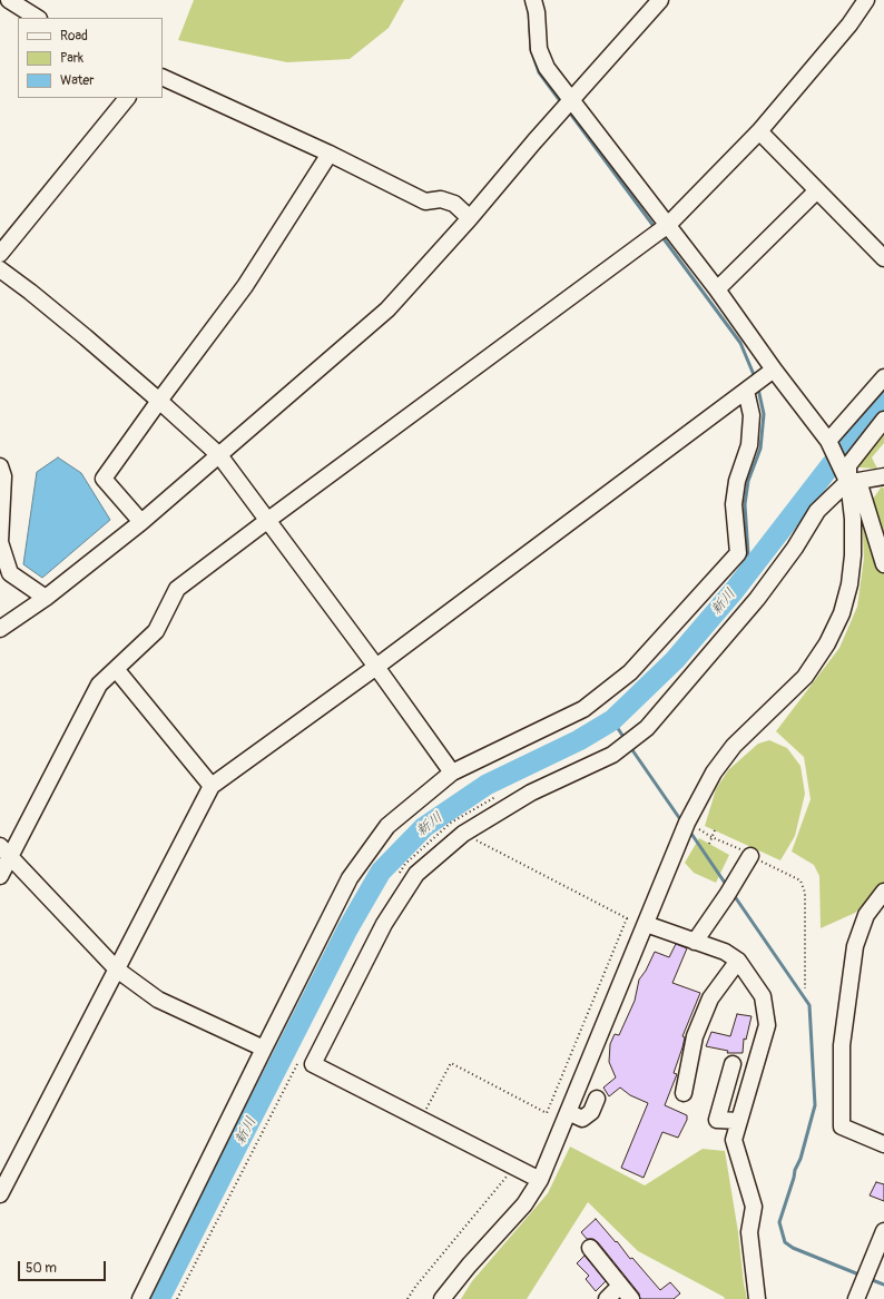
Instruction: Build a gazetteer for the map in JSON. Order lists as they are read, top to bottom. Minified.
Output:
{"water":["新川"],"legend":["Road","Park","Water"],"scale_bar":"50 m"}
